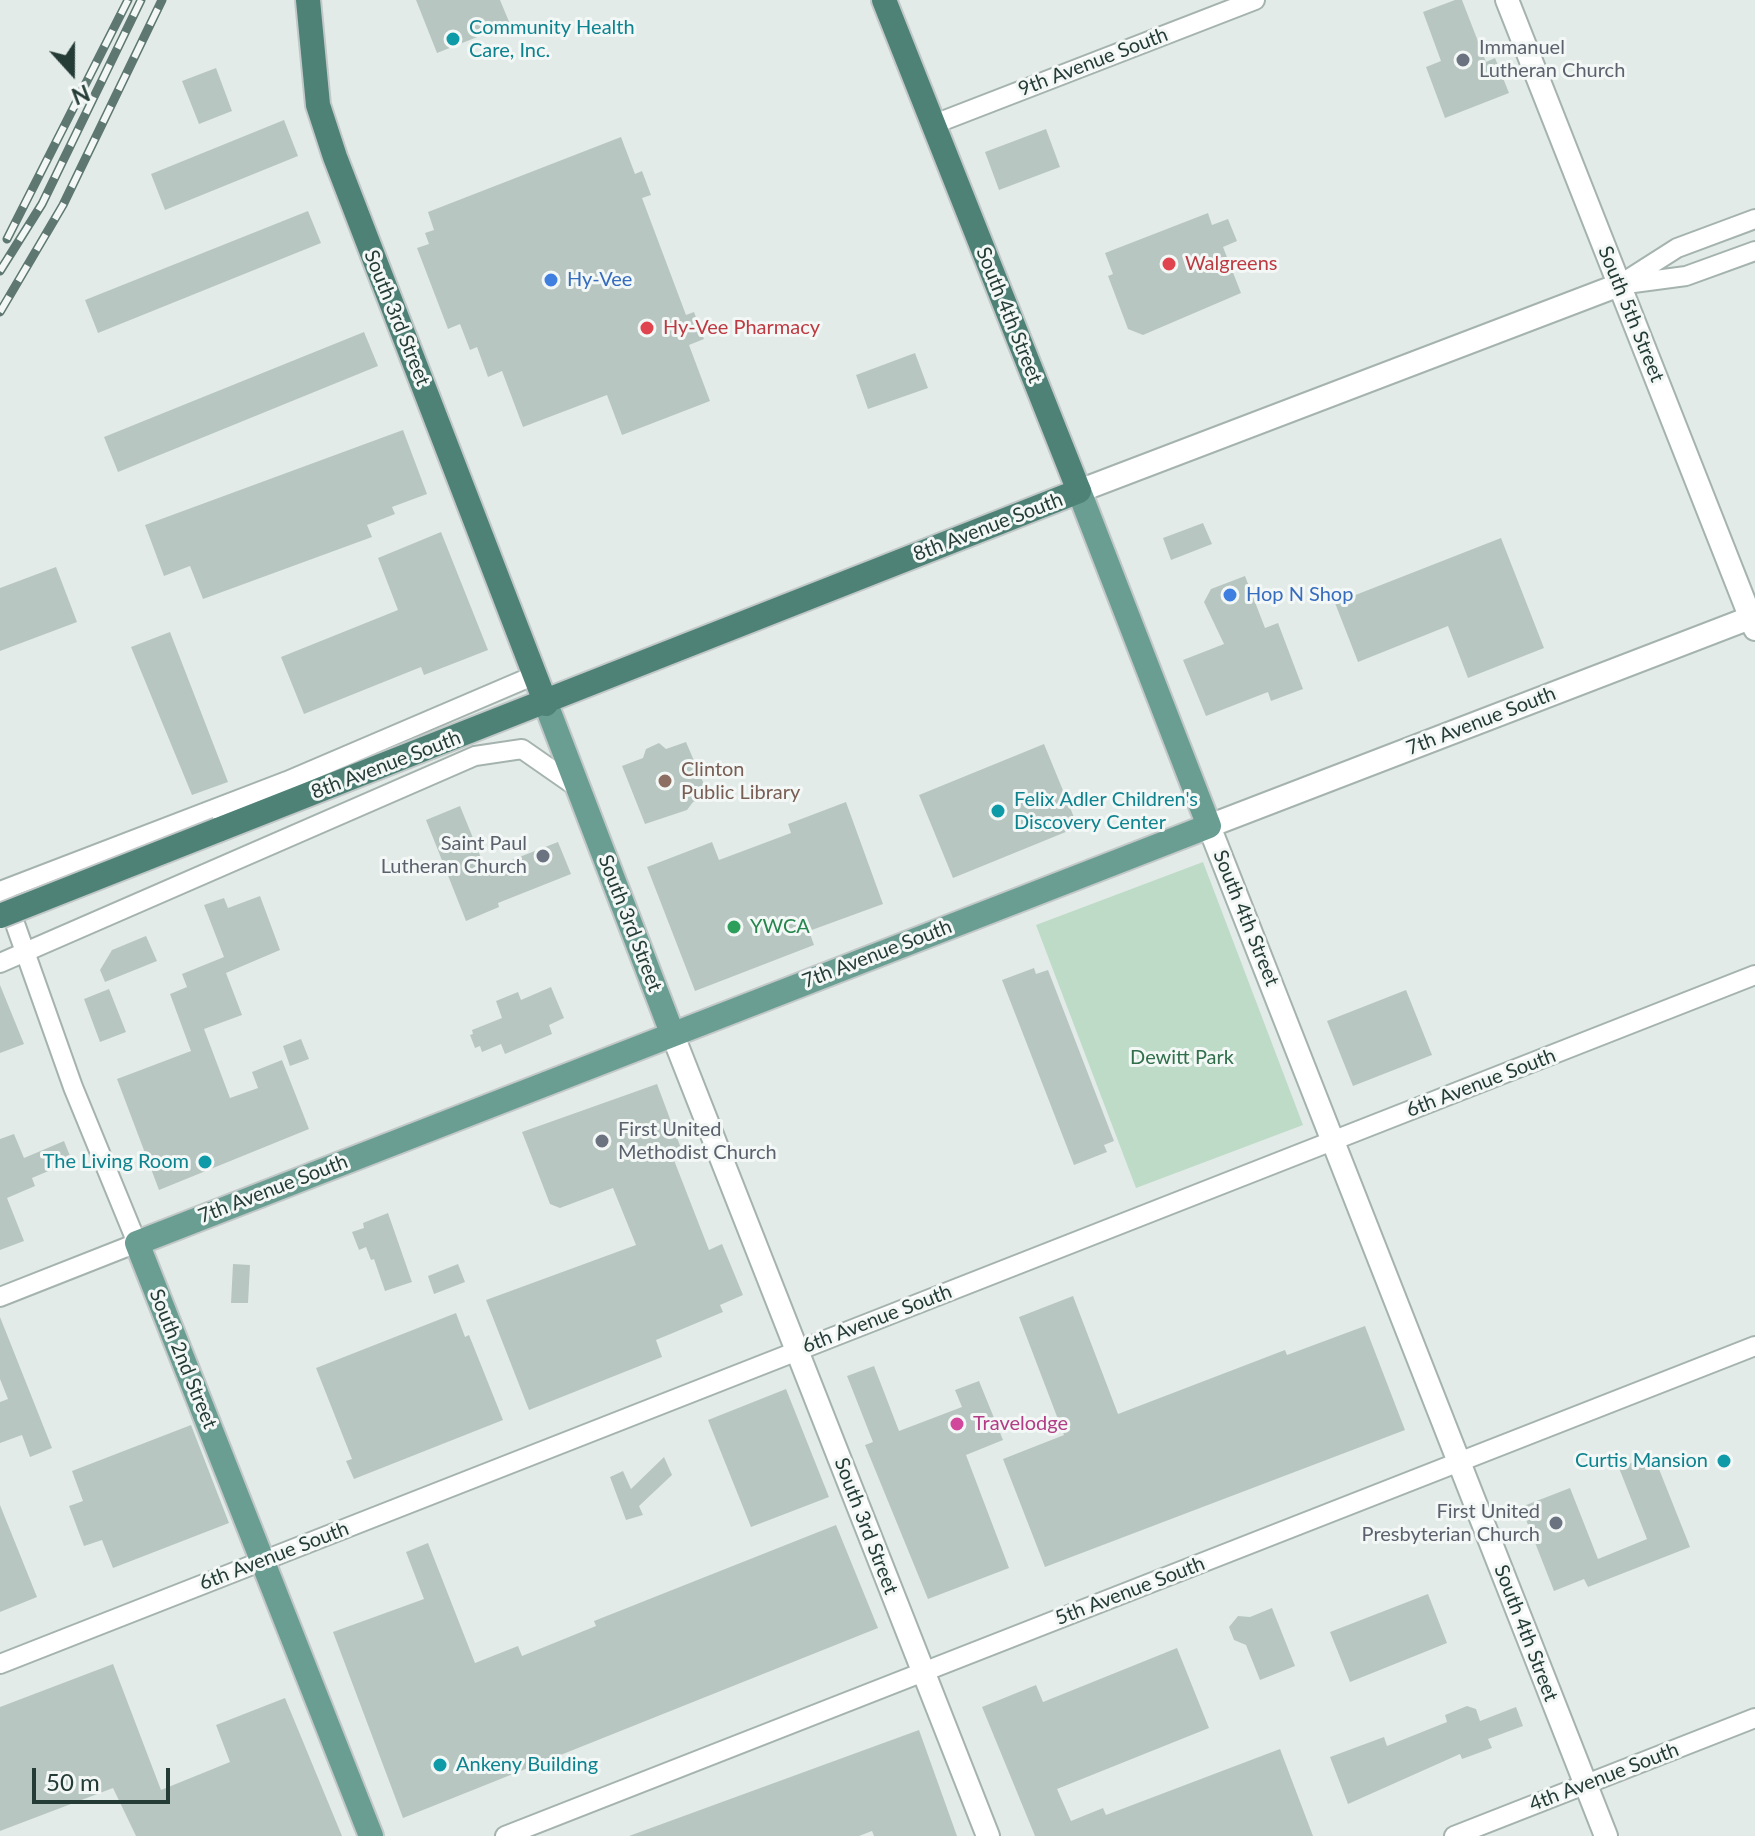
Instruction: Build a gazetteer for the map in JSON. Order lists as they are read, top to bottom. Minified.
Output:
{"streets":{"highway":["South 4th Street","South 3rd Street","8th Avenue South"],"main road":["7th Avenue South","South 2nd Street"],"street":["9th Avenue South","South 5th Street","6th Avenue South","5th Avenue South","4th Avenue South"]},"crossings":[["9th Avenue South","South 4th Street"],["South 5th Street","8th Avenue South"],["South 5th Street","7th Avenue South"],["South 4th Street","8th Avenue South"],["South 4th Street","7th Avenue South"],["South 4th Street","6th Avenue South"],["South 4th Street","5th Avenue South"],["South 4th Street","4th Avenue South"],["South 3rd Street","8th Avenue South"],["South 3rd Street","7th Avenue South"],["South 3rd Street","6th Avenue South"],["South 3rd Street","5th Avenue South"],["8th Avenue South","South 2nd Street"],["7th Avenue South","South 2nd Street"],["6th Avenue South","South 2nd Street"]],"parks":["Dewitt Park"],"places":["Community Health Care, Inc.","Immanuel Lutheran Church","Walgreens","Hy-Vee","Hy-Vee Pharmacy","Hop N Shop","Clinton Public Library","Felix Adler Children's Discovery Center","Saint Paul Lutheran Church","YWCA","First United Methodist Church","The Living Room","Travelodge","Curtis Mansion","First United Presbyterian Church","Ankeny Building"],"scale_bar":"50 m","north":"bottom"}
